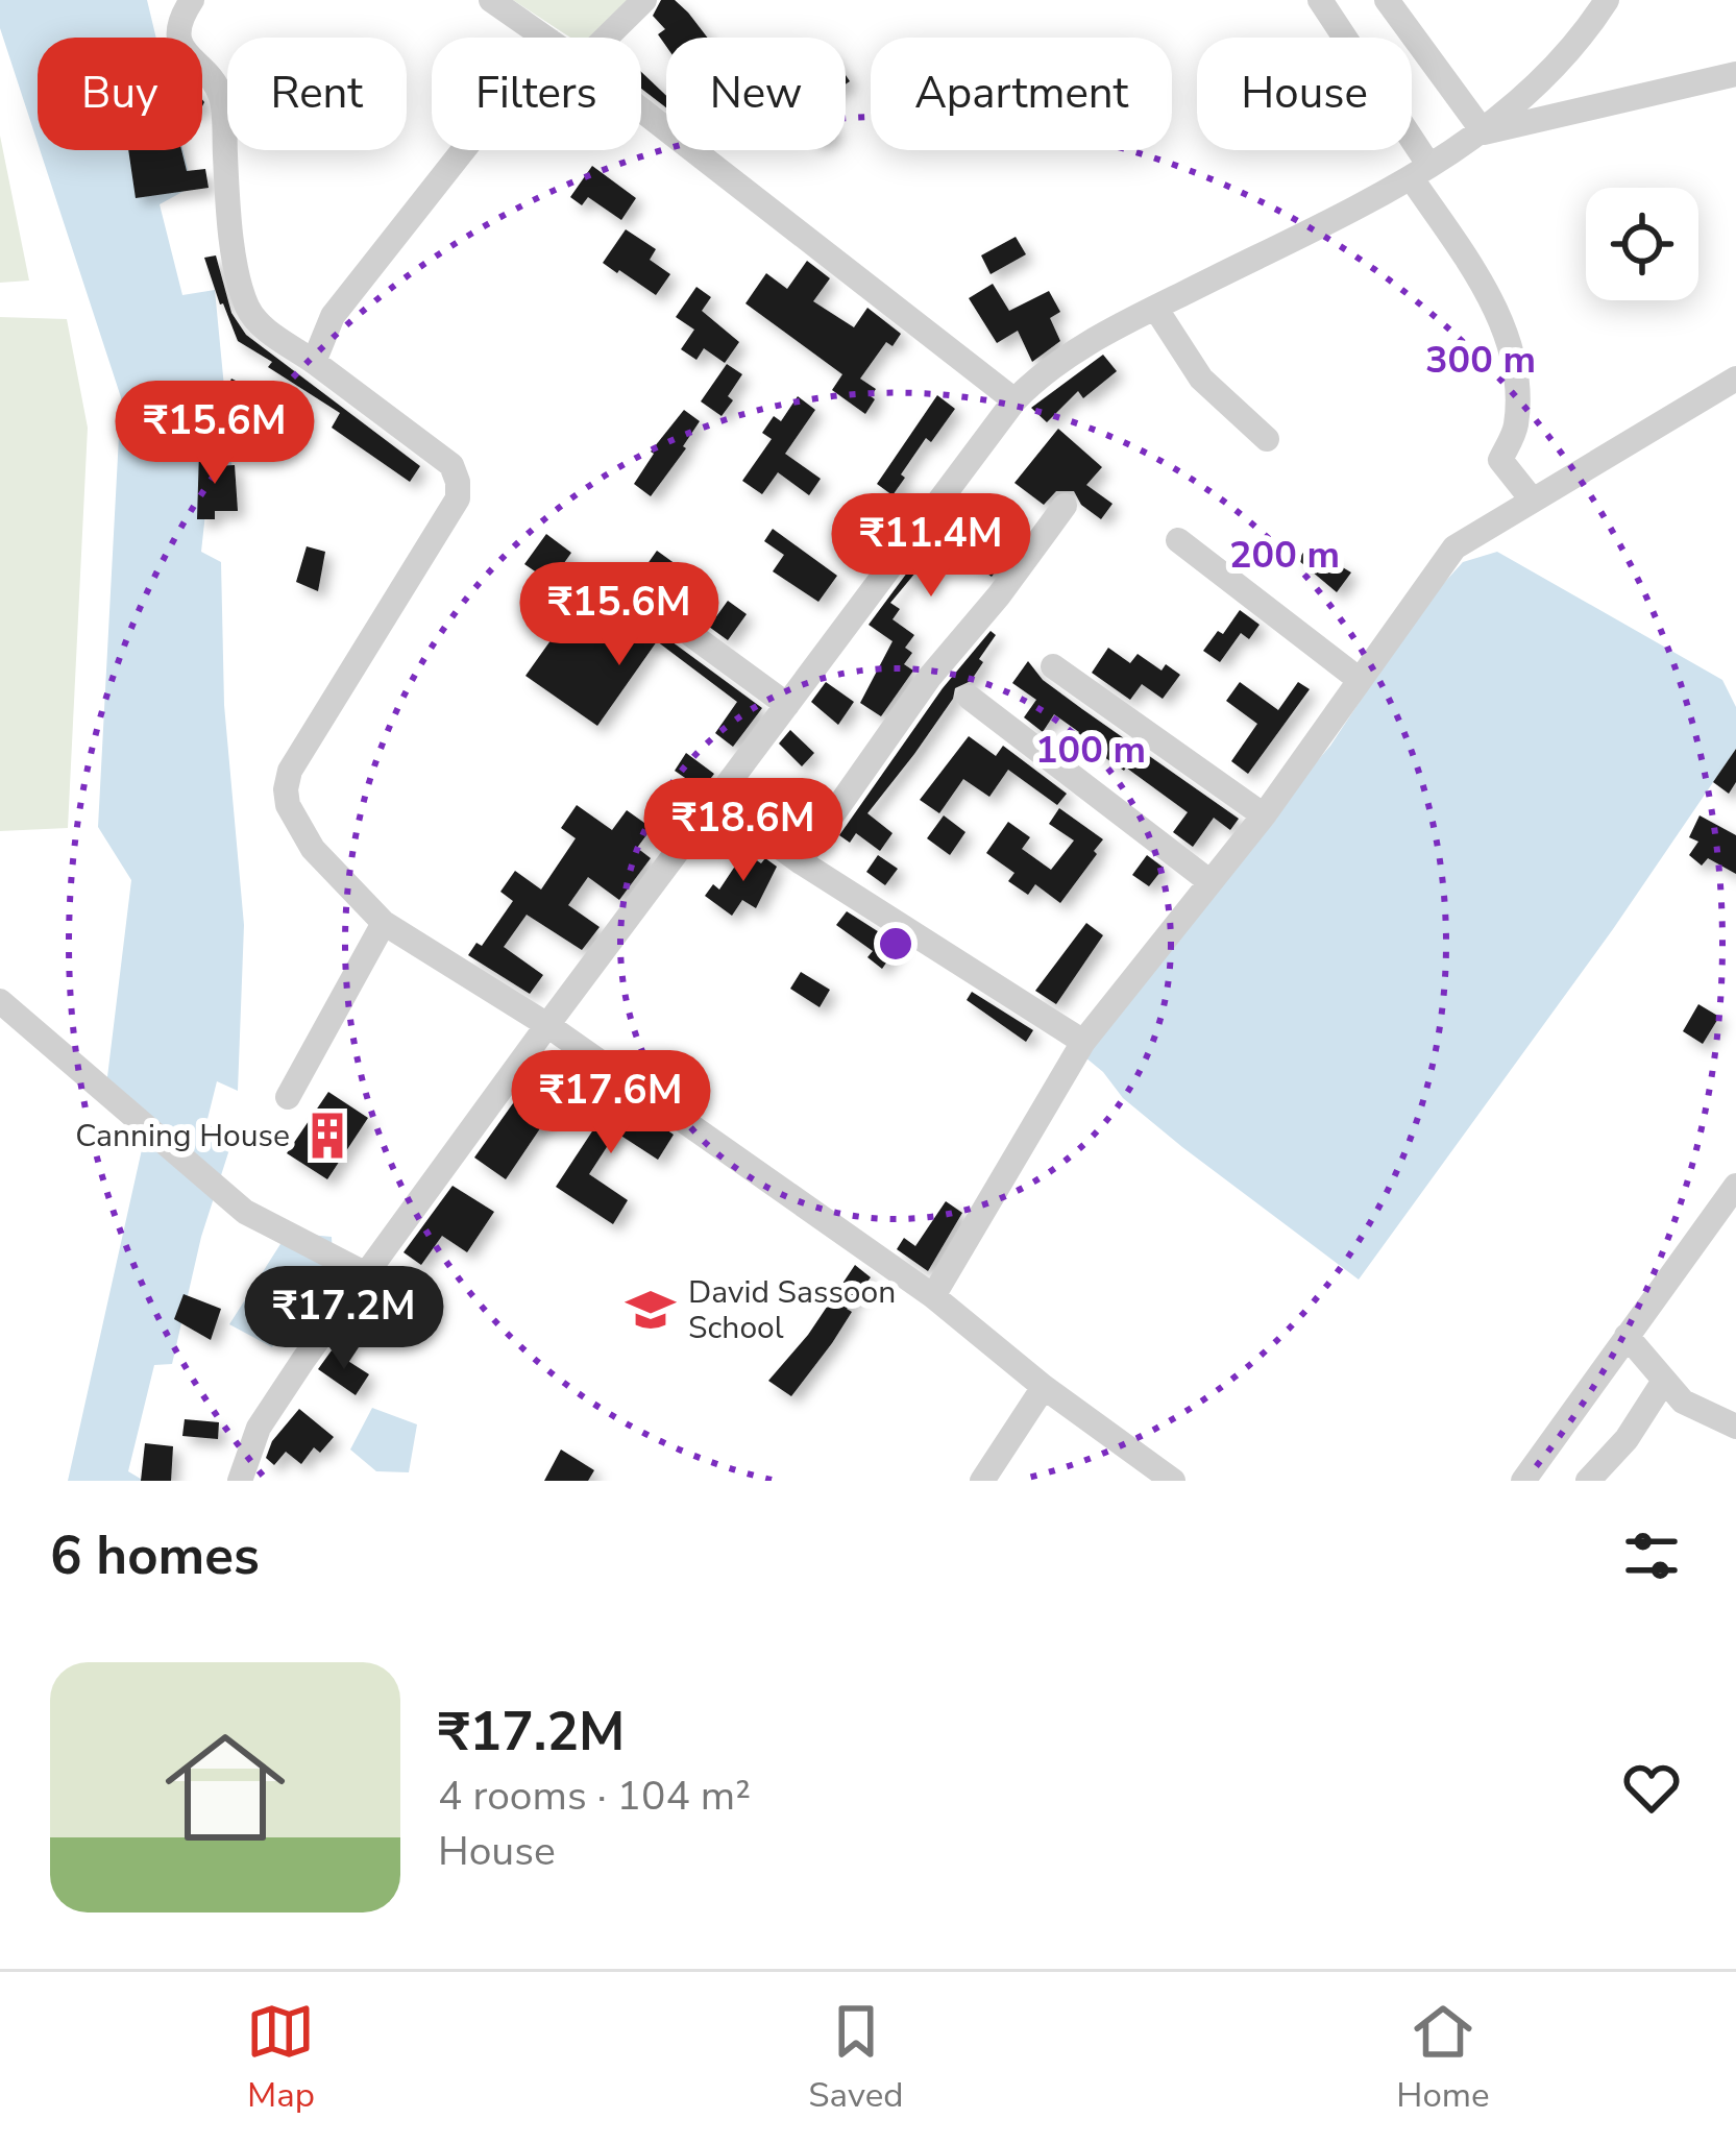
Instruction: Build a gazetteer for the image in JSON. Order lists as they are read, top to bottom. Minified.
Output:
{"places":{"building":["Canning House"],"school or university":["David Sassoon School"]},"page":{"chip":["Buy","Rent","Filters","New","Apartment","House"],"price":["₹15.6M","₹11.4M","₹15.6M","₹18.6M","₹17.6M","₹17.2M"],"heading":"6 homes","list":[{"name":"₹17.2M","note":"4 rooms · 104 m² · House"}],"tabs":["Map","Saved","Home"]},"rings":["300 m","200 m","100 m"]}
